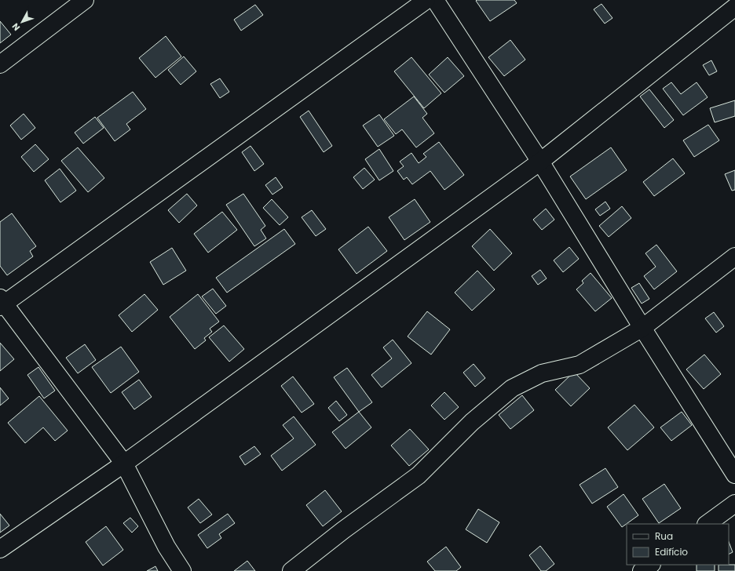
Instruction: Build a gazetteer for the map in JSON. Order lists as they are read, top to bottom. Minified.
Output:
{"legend":["Rua","Edifício"],"north":"bottom left"}
